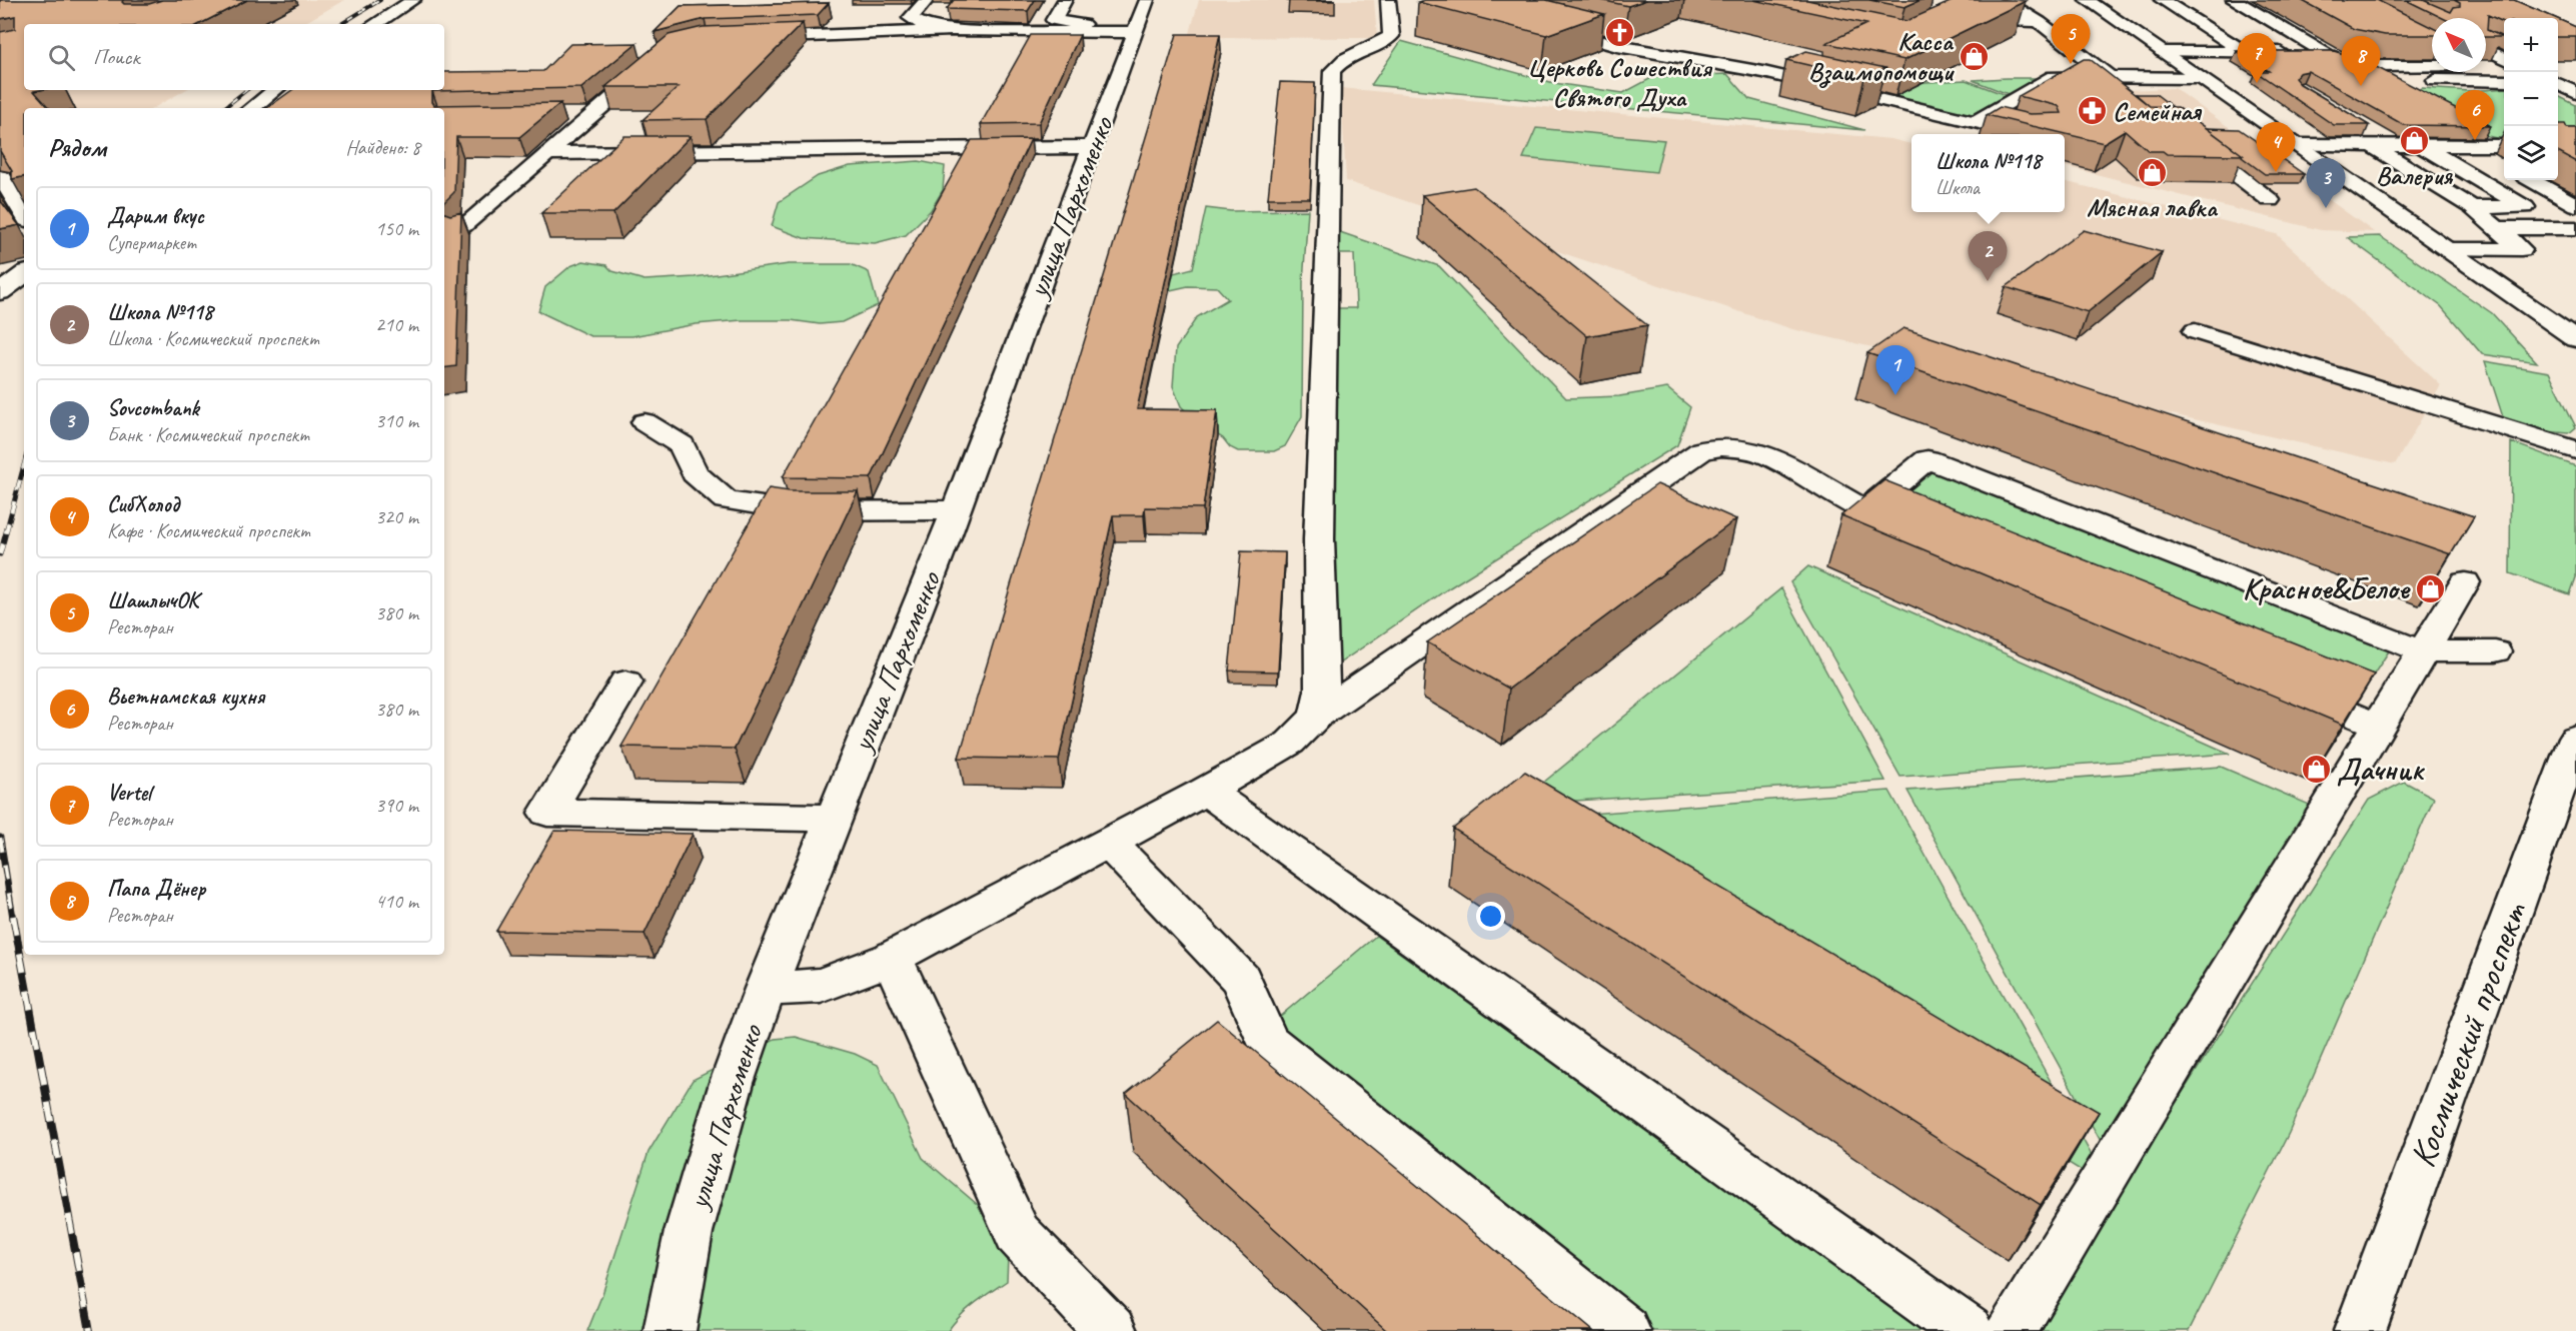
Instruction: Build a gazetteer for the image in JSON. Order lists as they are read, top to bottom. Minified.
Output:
{"streets":{"street":["улица Пархоменко","Космический проспект"]},"places":{"church":["Церковь Сошествия Святого Духа"],"shop":["Касса Взаимопомощи","Валерия","Мясная лавка","Красное&Белое","Дачник"],"pharmacy":["Семейная"]},"north":"top left","page":{"pins":["5","7","8","6","4","3","2","1"],"map_buttons":["+","−"],"search":"Поиск","heading":["Рядом","Найдено: 8"],"popup":["Школа №118","Школа"],"list":[{"mark":"1","name":"Дарим вкус","note":"Супермаркет","value":"150 m"},{"mark":"2","name":"Школа №118","note":"Школа · Космический проспект","value":"210 m"},{"mark":"3","name":"Sovcombank","note":"Банк · Космический проспект","value":"310 m"},{"mark":"4","name":"СибХолод","note":"Кафе · Космический проспект","value":"320 m"},{"mark":"5","name":"ШашлычОК","note":"Ресторан","value":"380 m"},{"mark":"6","name":"Вьетнамская кухня","note":"Ресторан","value":"380 m"},{"mark":"7","name":"Vertel","note":"Ресторан","value":"390 m"},{"mark":"8","name":"Папа Дёнер","note":"Ресторан","value":"410 m"}]}}
